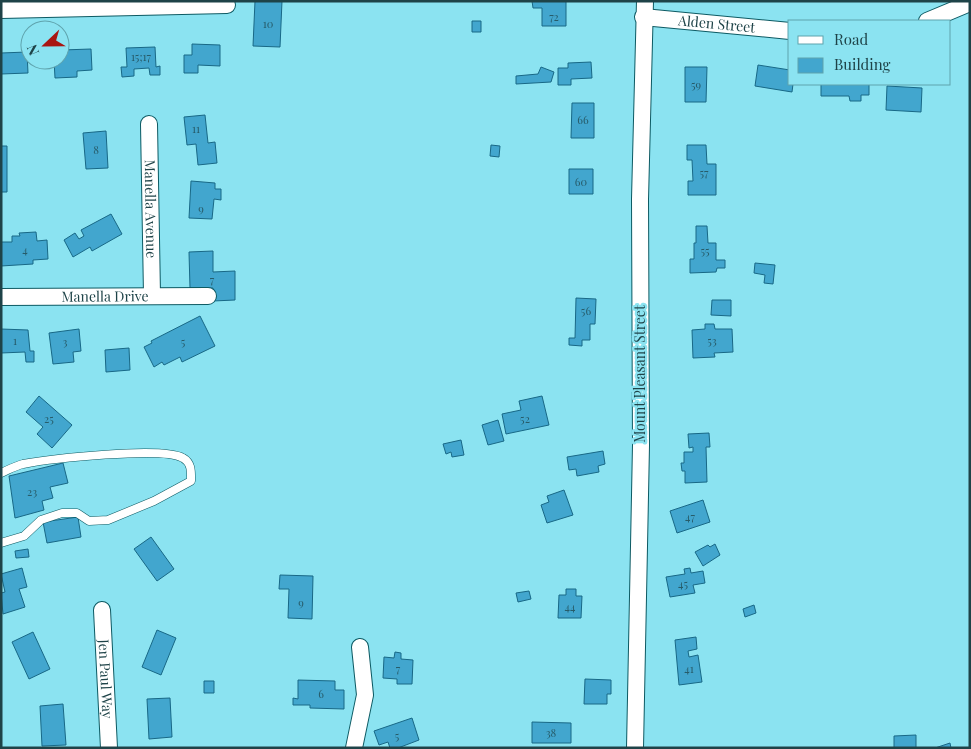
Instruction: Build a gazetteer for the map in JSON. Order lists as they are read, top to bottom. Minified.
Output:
{"streets":{"street":["Alden Street","Manella Avenue","Manella Drive","Mount Pleasant Street","Jen Paul Way"]},"crossings":[["Alden Street","Mount Pleasant Street"],["Manella Avenue","Manella Drive"]],"house_numbers":["72","10","15;17","59","66","11","8","57","60","9","4","55","7","56","1","53","3","5","25","52","23","47","45","9","44","7","41","6","38","5"],"legend":["Road","Building"],"north":"left"}
